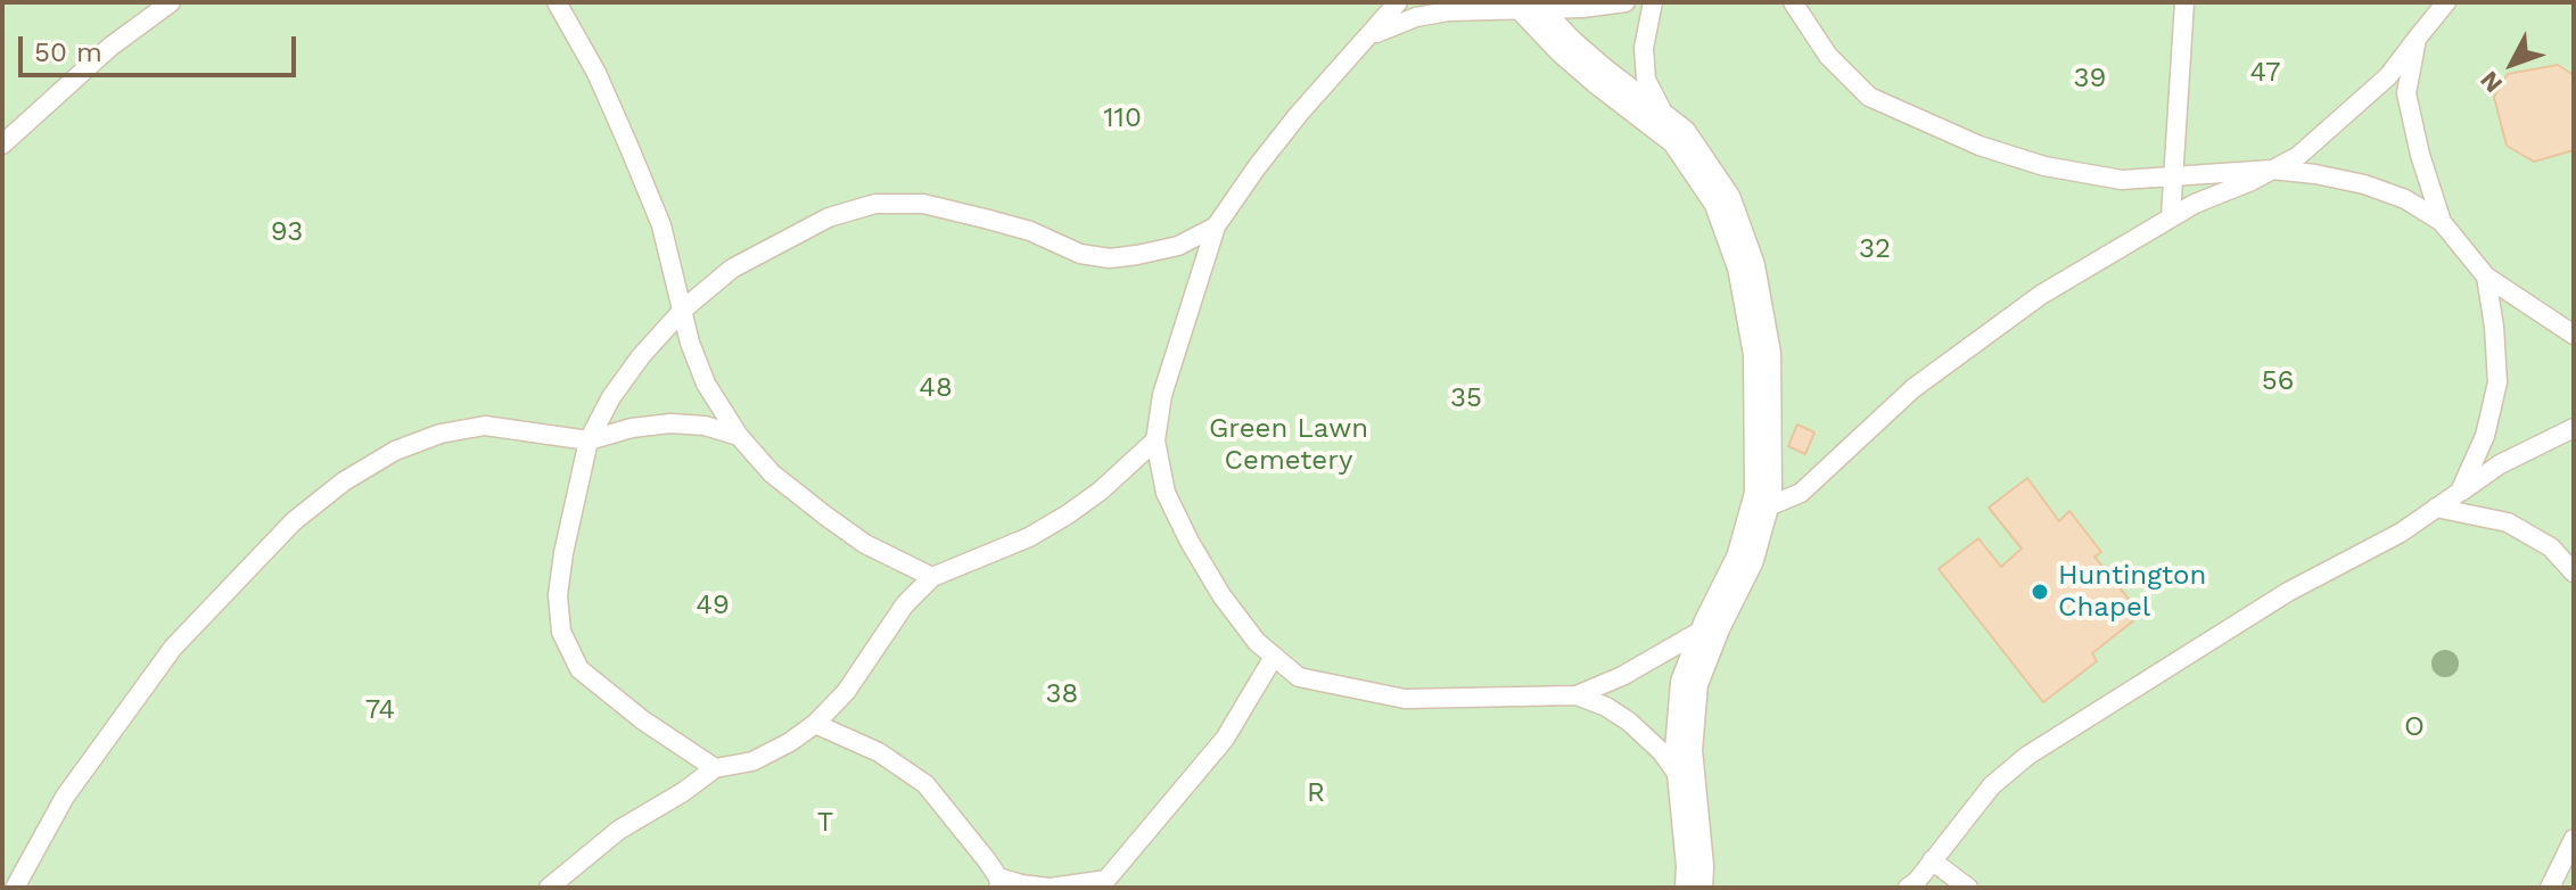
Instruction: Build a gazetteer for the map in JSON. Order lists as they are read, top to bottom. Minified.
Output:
{"parks":["47","39","110","93","32","56","48","35","Green Lawn Cemetery","49","38","74","O","R","T"],"places":["Huntington Chapel"],"scale_bar":"50 m","north":"bottom left"}
